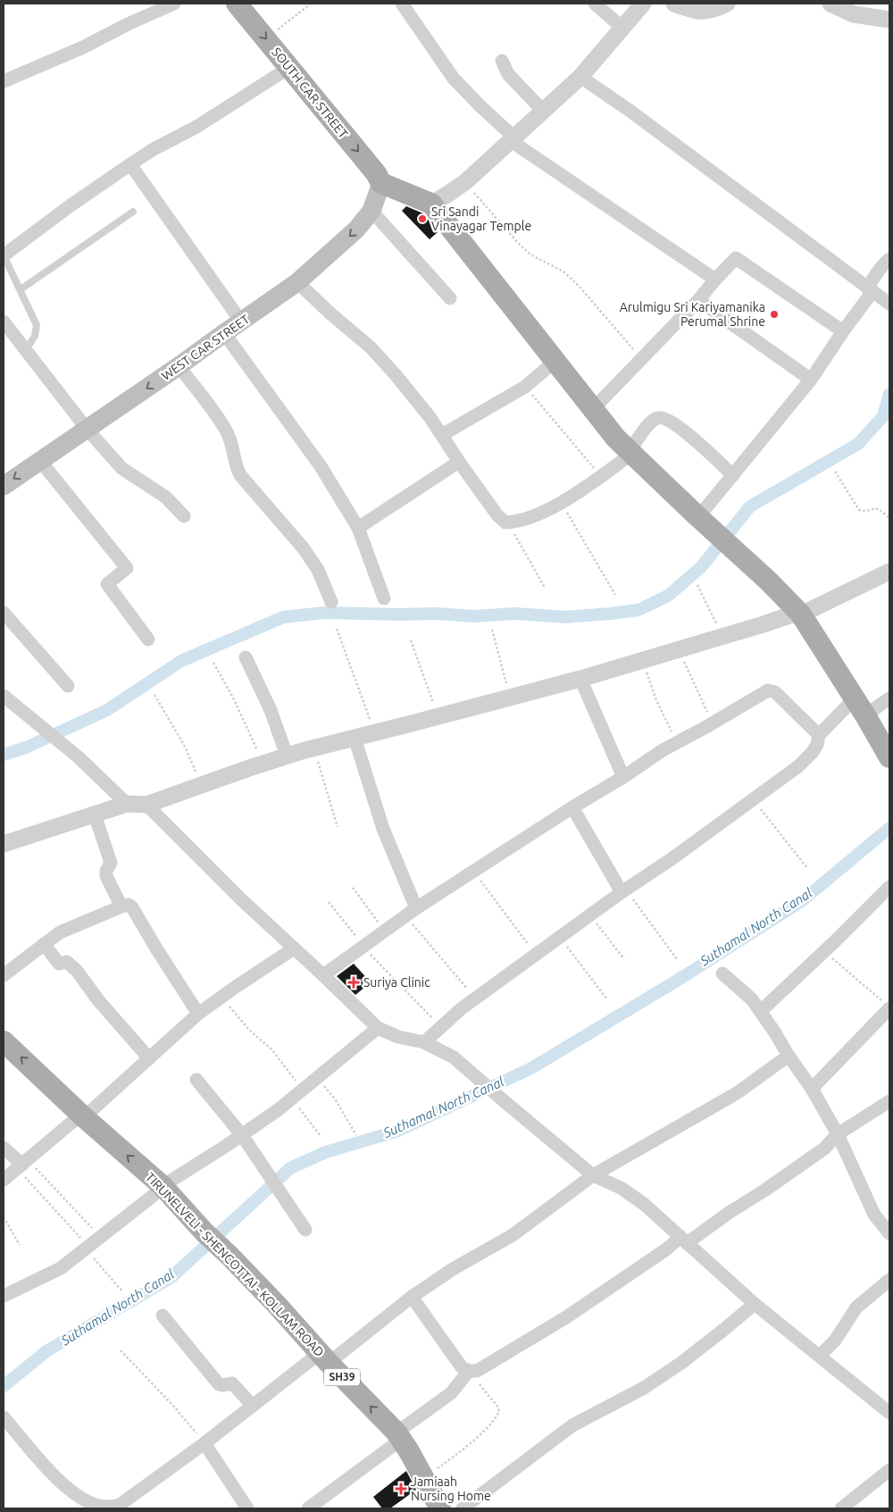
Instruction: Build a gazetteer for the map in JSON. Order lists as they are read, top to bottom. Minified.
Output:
{"streets":{"main road":["SOUTH CAR STREET","WEST CAR STREET","TIRUNELVELI - SHENCOTTAI - KOLLAM ROAD","SH39"]},"crossings":[["SOUTH CAR STREET","WEST CAR STREET"]],"one_way":["SOUTH CAR STREET","WEST CAR STREET","TIRUNELVELI - SHENCOTTAI - KOLLAM ROAD"],"water":["Suthamal North Canal"],"places":{"other":["Sri Sandi Vinayagar Temple","Arulmigu Sri Kariyamanika Perumal Shrine"],"health":["Suriya Clinic","Jamiaah Nursing Home"]}}
